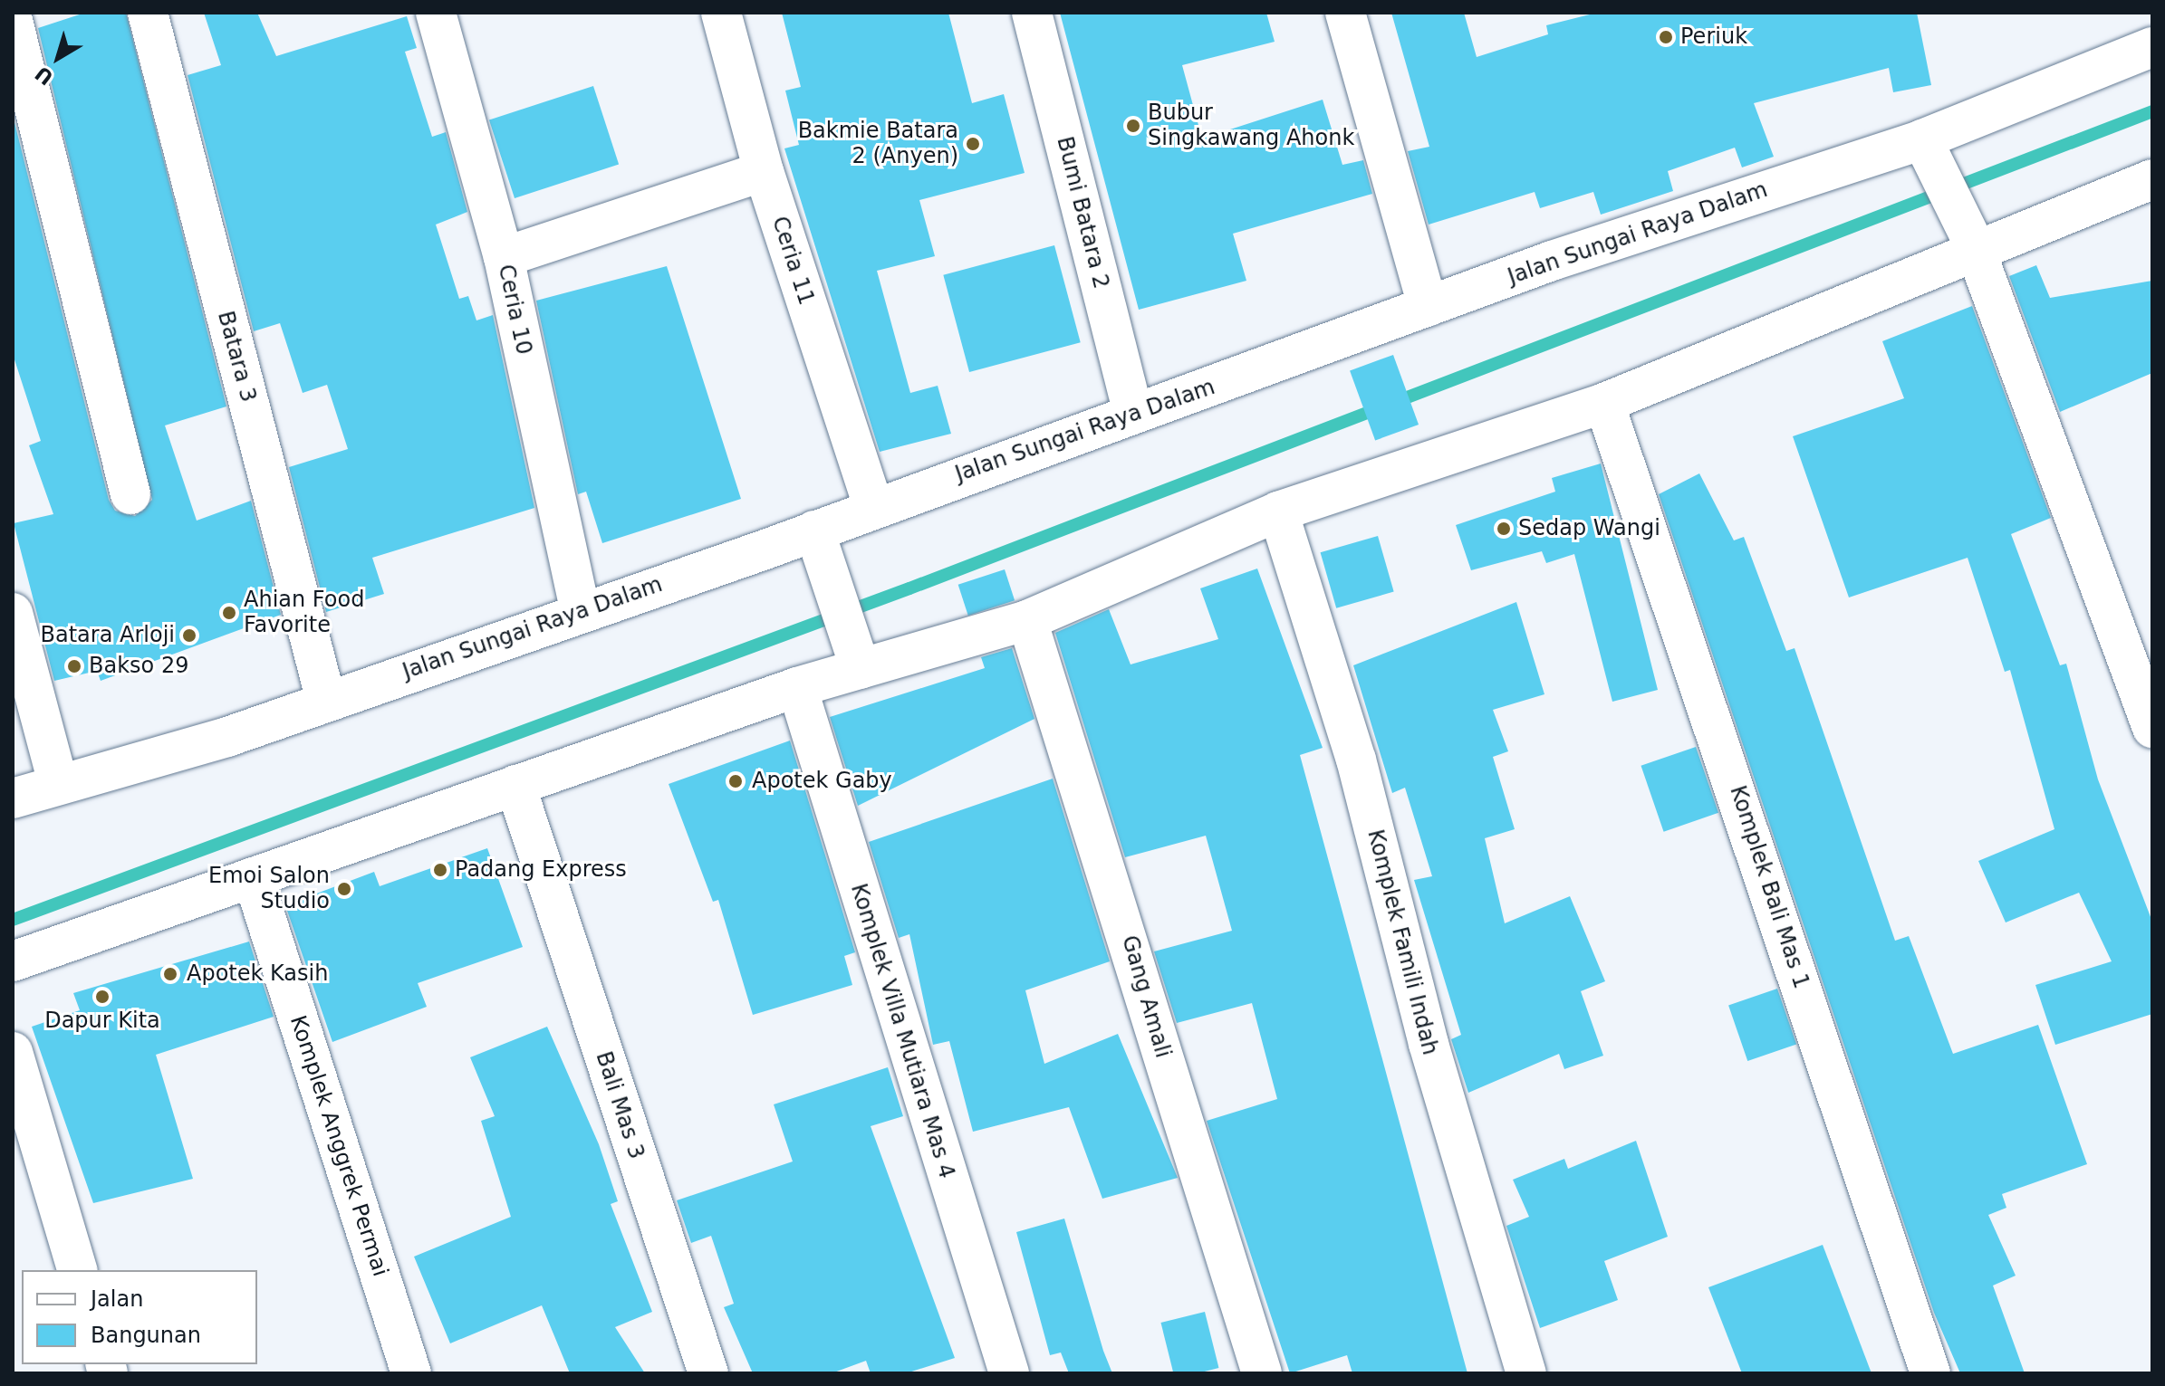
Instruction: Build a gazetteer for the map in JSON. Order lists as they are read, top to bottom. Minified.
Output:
{"streets":{"street":["Bumi Batara 2","Jalan Sungai Raya Dalam","Ceria 11","Ceria 10","Batara 3","Komplek Bali Mas 1","Komplek Famili Indah","Gang Amali","Komplek Villa Mutiara Mas 4","Bali Mas 3","Komplek Anggrek Permai"]},"crossings":[["Bumi Batara 2","Jalan Sungai Raya Dalam"],["Jalan Sungai Raya Dalam","Ceria 11"],["Jalan Sungai Raya Dalam","Ceria 10"],["Jalan Sungai Raya Dalam","Batara 3"]],"places":["Periuk","Bubur Singkawang Ahonk","Bakmie Batara 2 (Anyen)","Sedap Wangi","Ahian Food Favorite","Batara Arloji","Bakso 29","Apotek Gaby","Padang Express","Emoi Salon Studio","Apotek Kasih","Dapur Kita"],"legend":["Jalan","Bangunan"],"north":"bottom left"}
